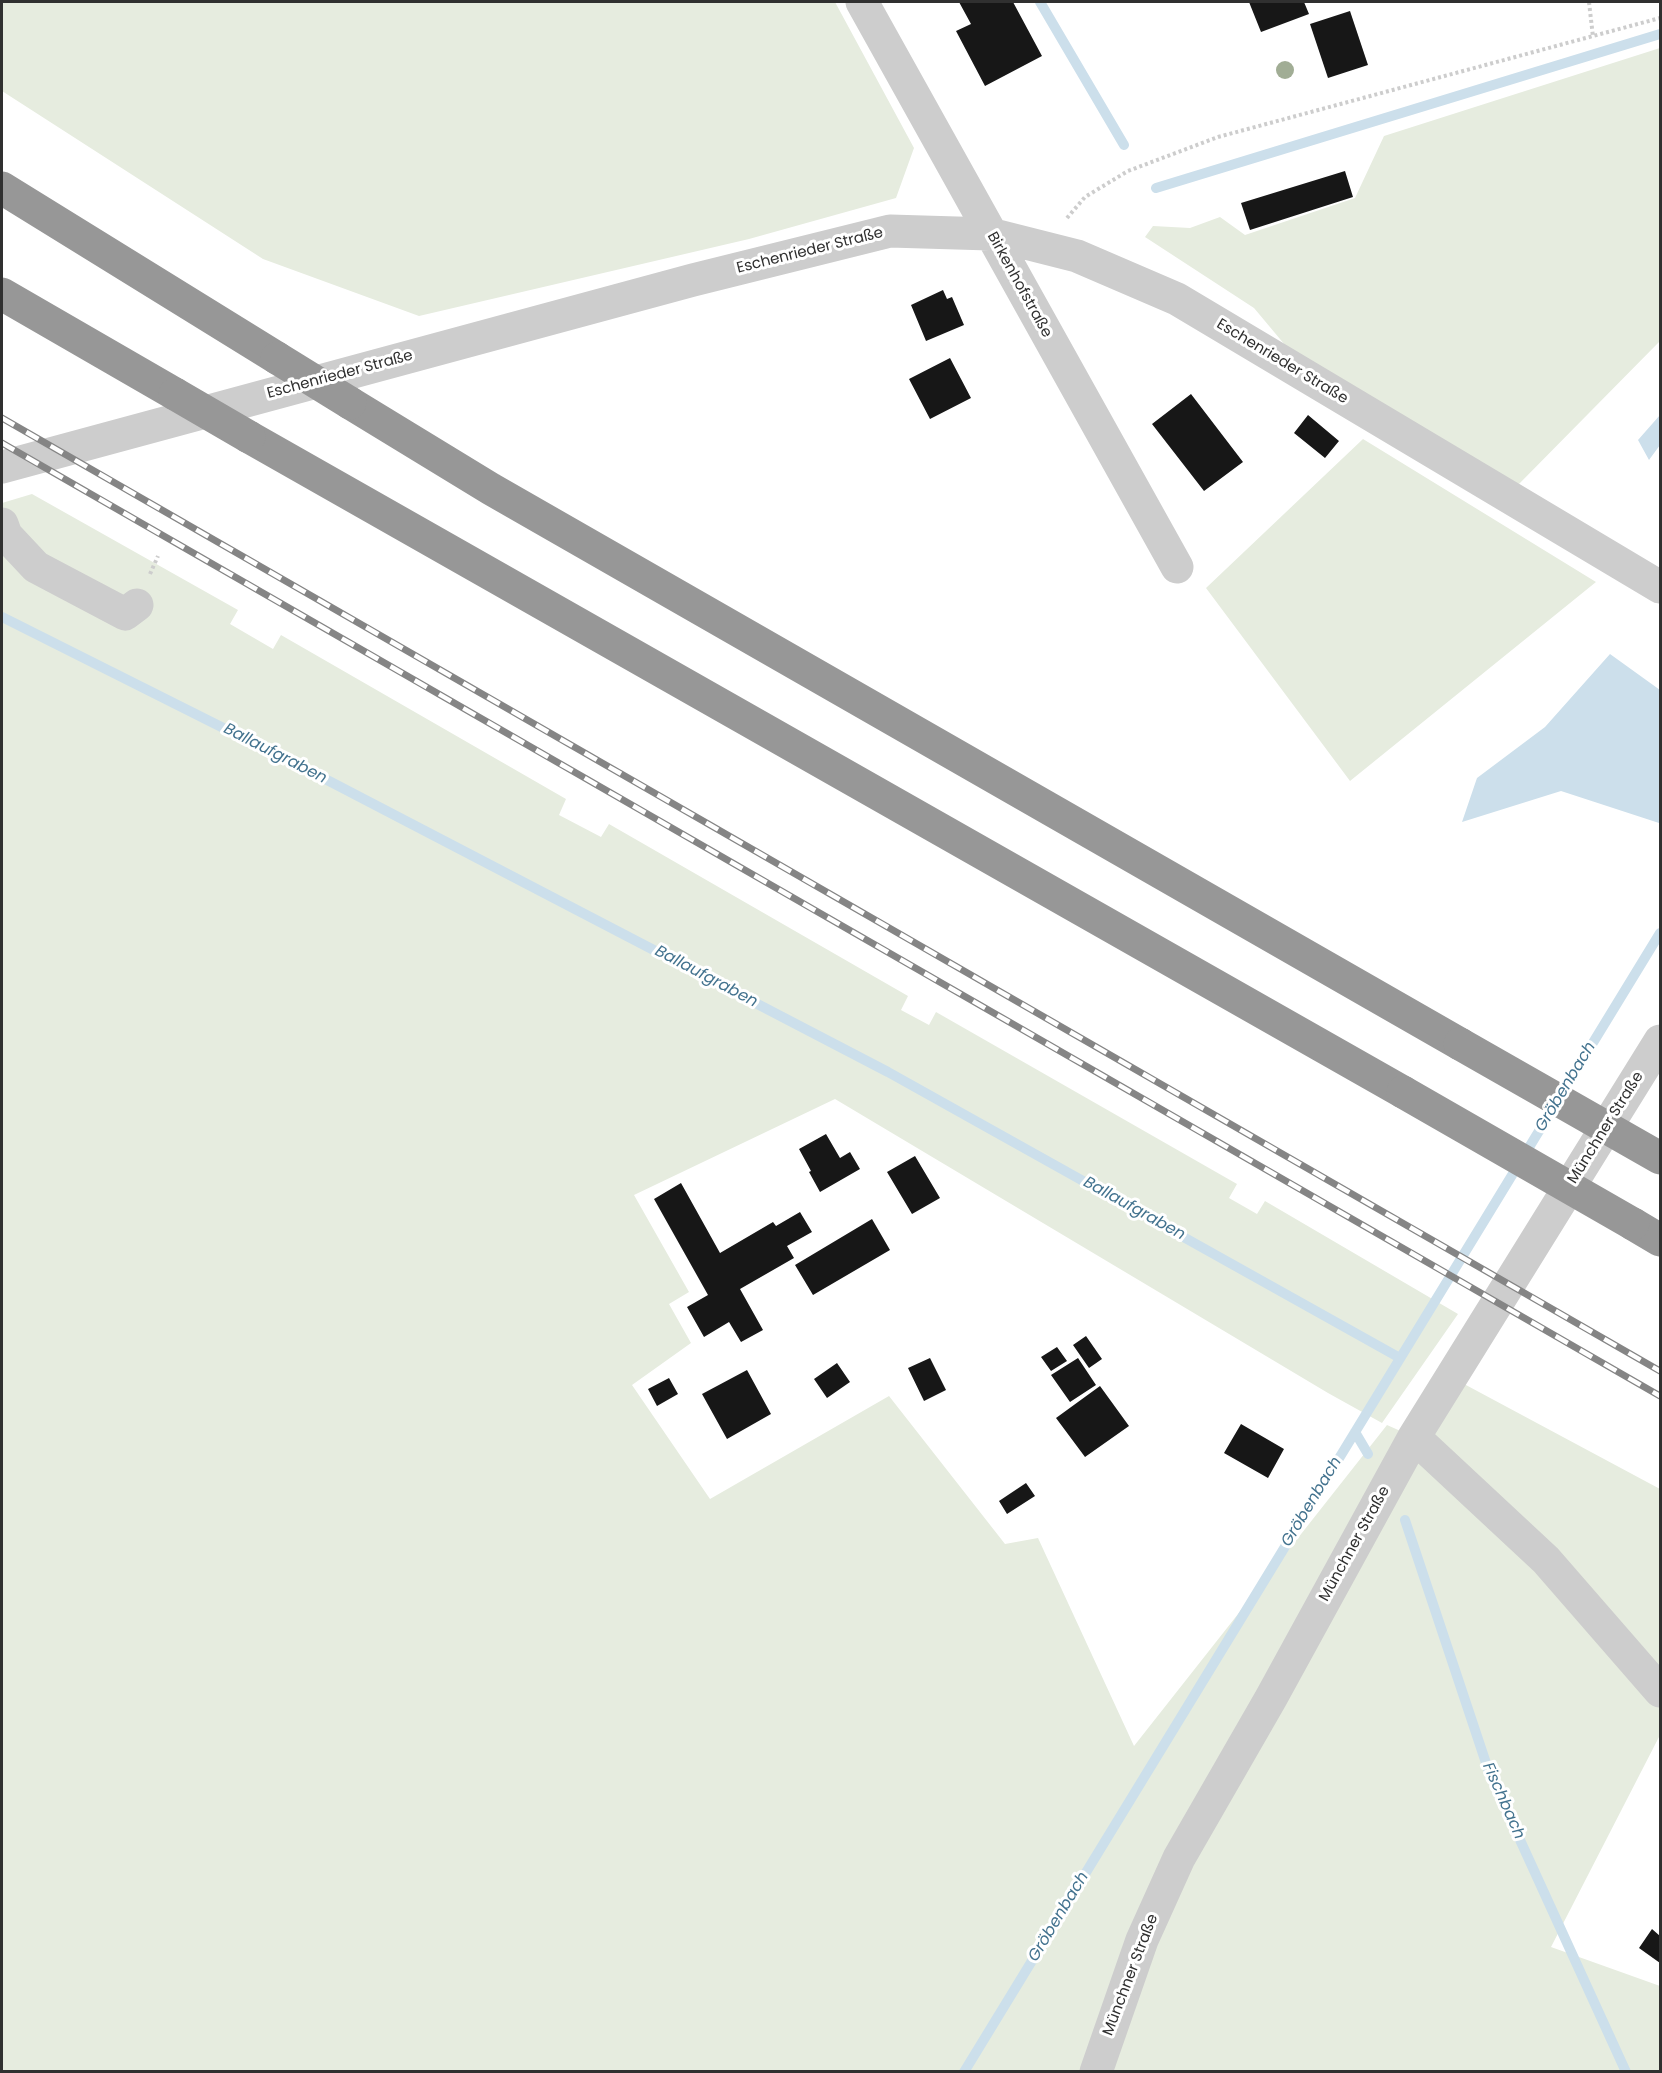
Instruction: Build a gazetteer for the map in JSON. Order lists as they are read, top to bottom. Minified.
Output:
{"streets":{"street":["Eschenrieder Straße","Birkenhofstraße","Münchner Straße"]},"crossings":[["Eschenrieder Straße","Birkenhofstraße"]],"water":["Ballaufgraben","Gröbenbach","Fischbach"]}
